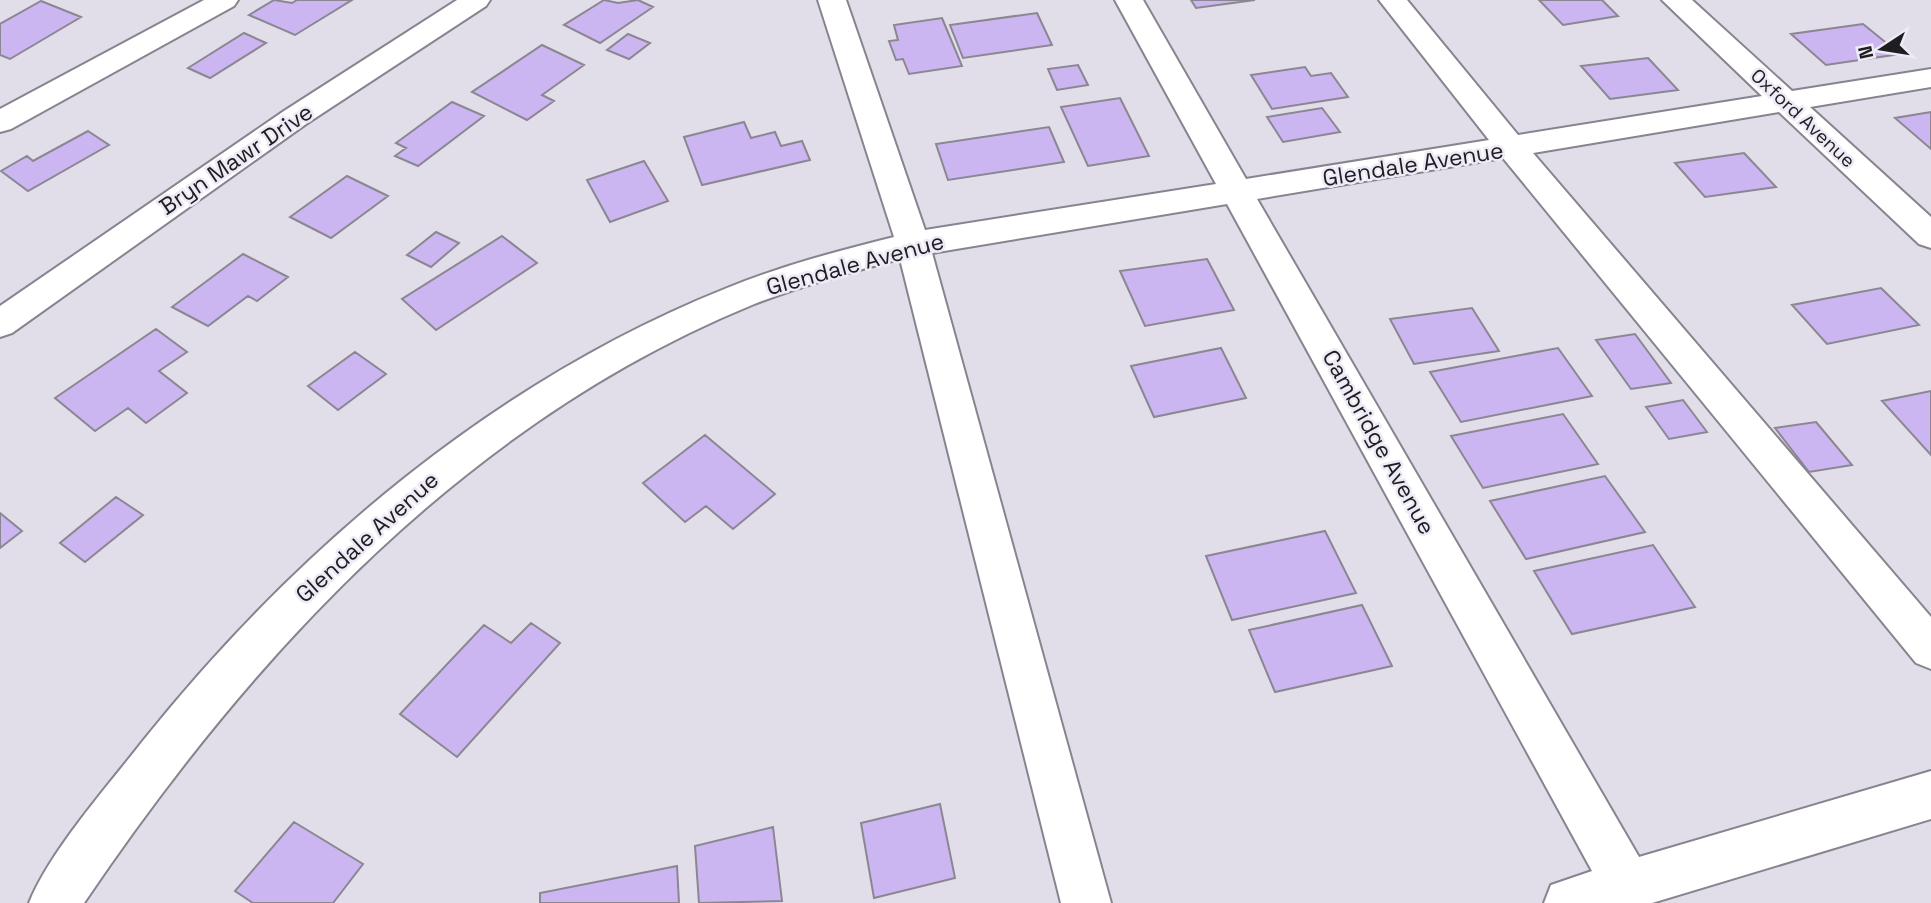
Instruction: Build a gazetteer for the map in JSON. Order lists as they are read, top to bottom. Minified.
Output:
{"streets":{"street":["Oxford Avenue","Bryn Mawr Drive","Glendale Avenue","Cambridge Avenue"]},"crossings":[["Oxford Avenue","Glendale Avenue"],["Glendale Avenue","Cambridge Avenue"]],"north":"left"}
